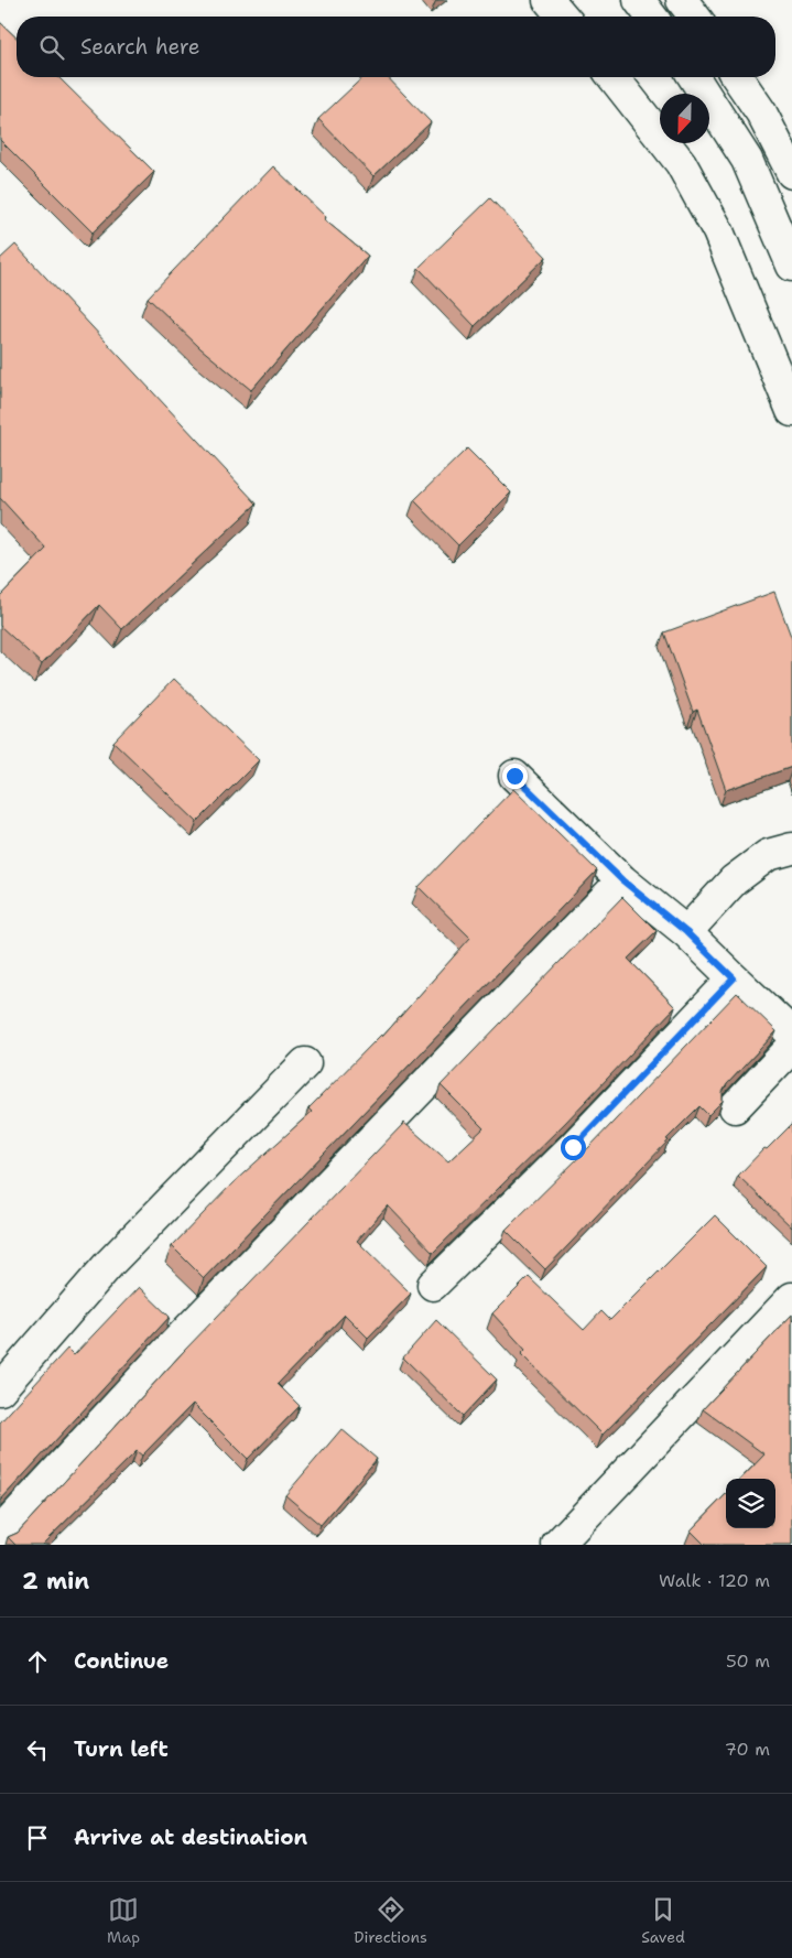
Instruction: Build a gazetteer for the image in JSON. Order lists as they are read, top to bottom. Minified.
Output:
{"north":"bottom","page":{"search":"Search here","heading":["2 min","Walk · 120 m"],"list":[["Continue","50 m"],["Turn left","70 m"],"Arrive at destination"],"nav":["Map","Directions","Saved"]}}
